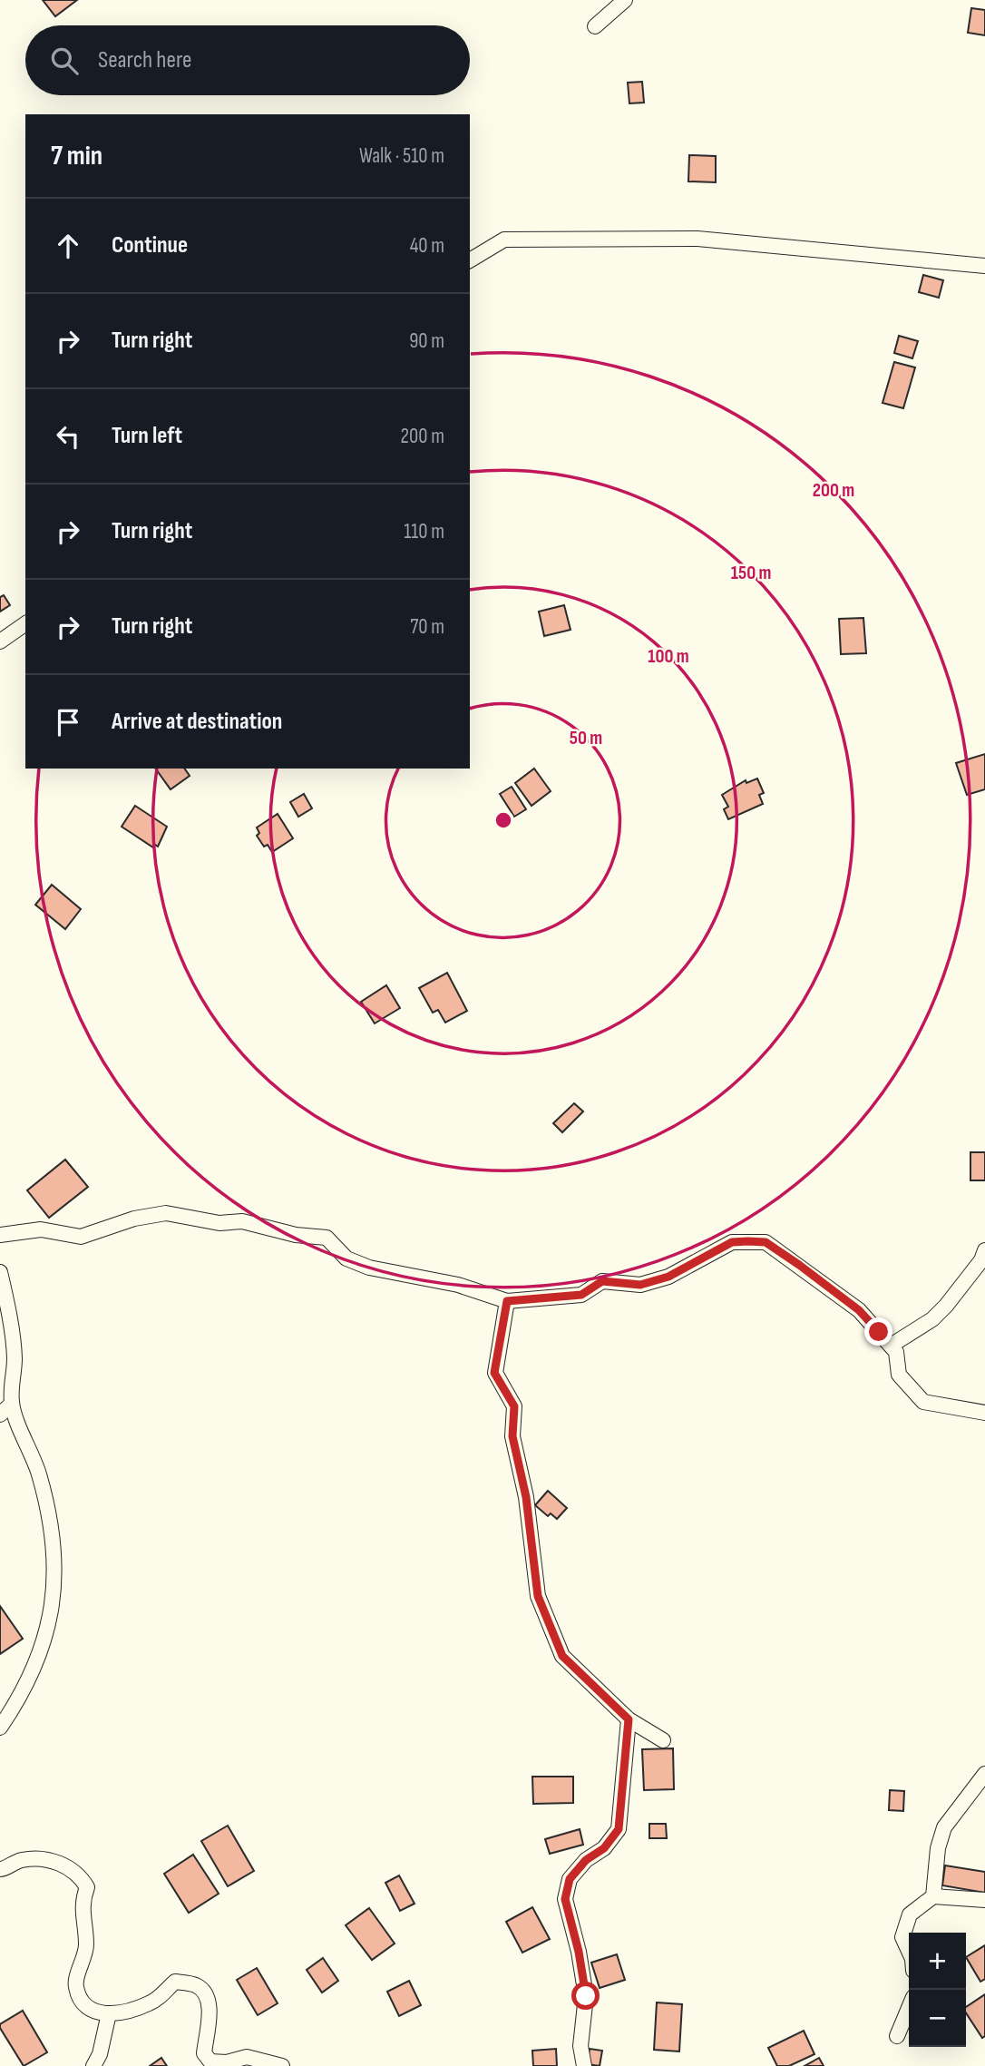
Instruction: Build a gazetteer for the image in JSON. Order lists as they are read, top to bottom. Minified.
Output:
{"page":{"search":"Search here","heading":["7 min","Walk · 510 m"],"list":[["Continue","40 m"],["Turn right","90 m"],["Turn left","200 m"],["Turn right","110 m"],["Turn right","70 m"],"Arrive at destination"],"map_buttons":["+","−"]},"rings":["200 m","150 m","100 m","50 m"]}
